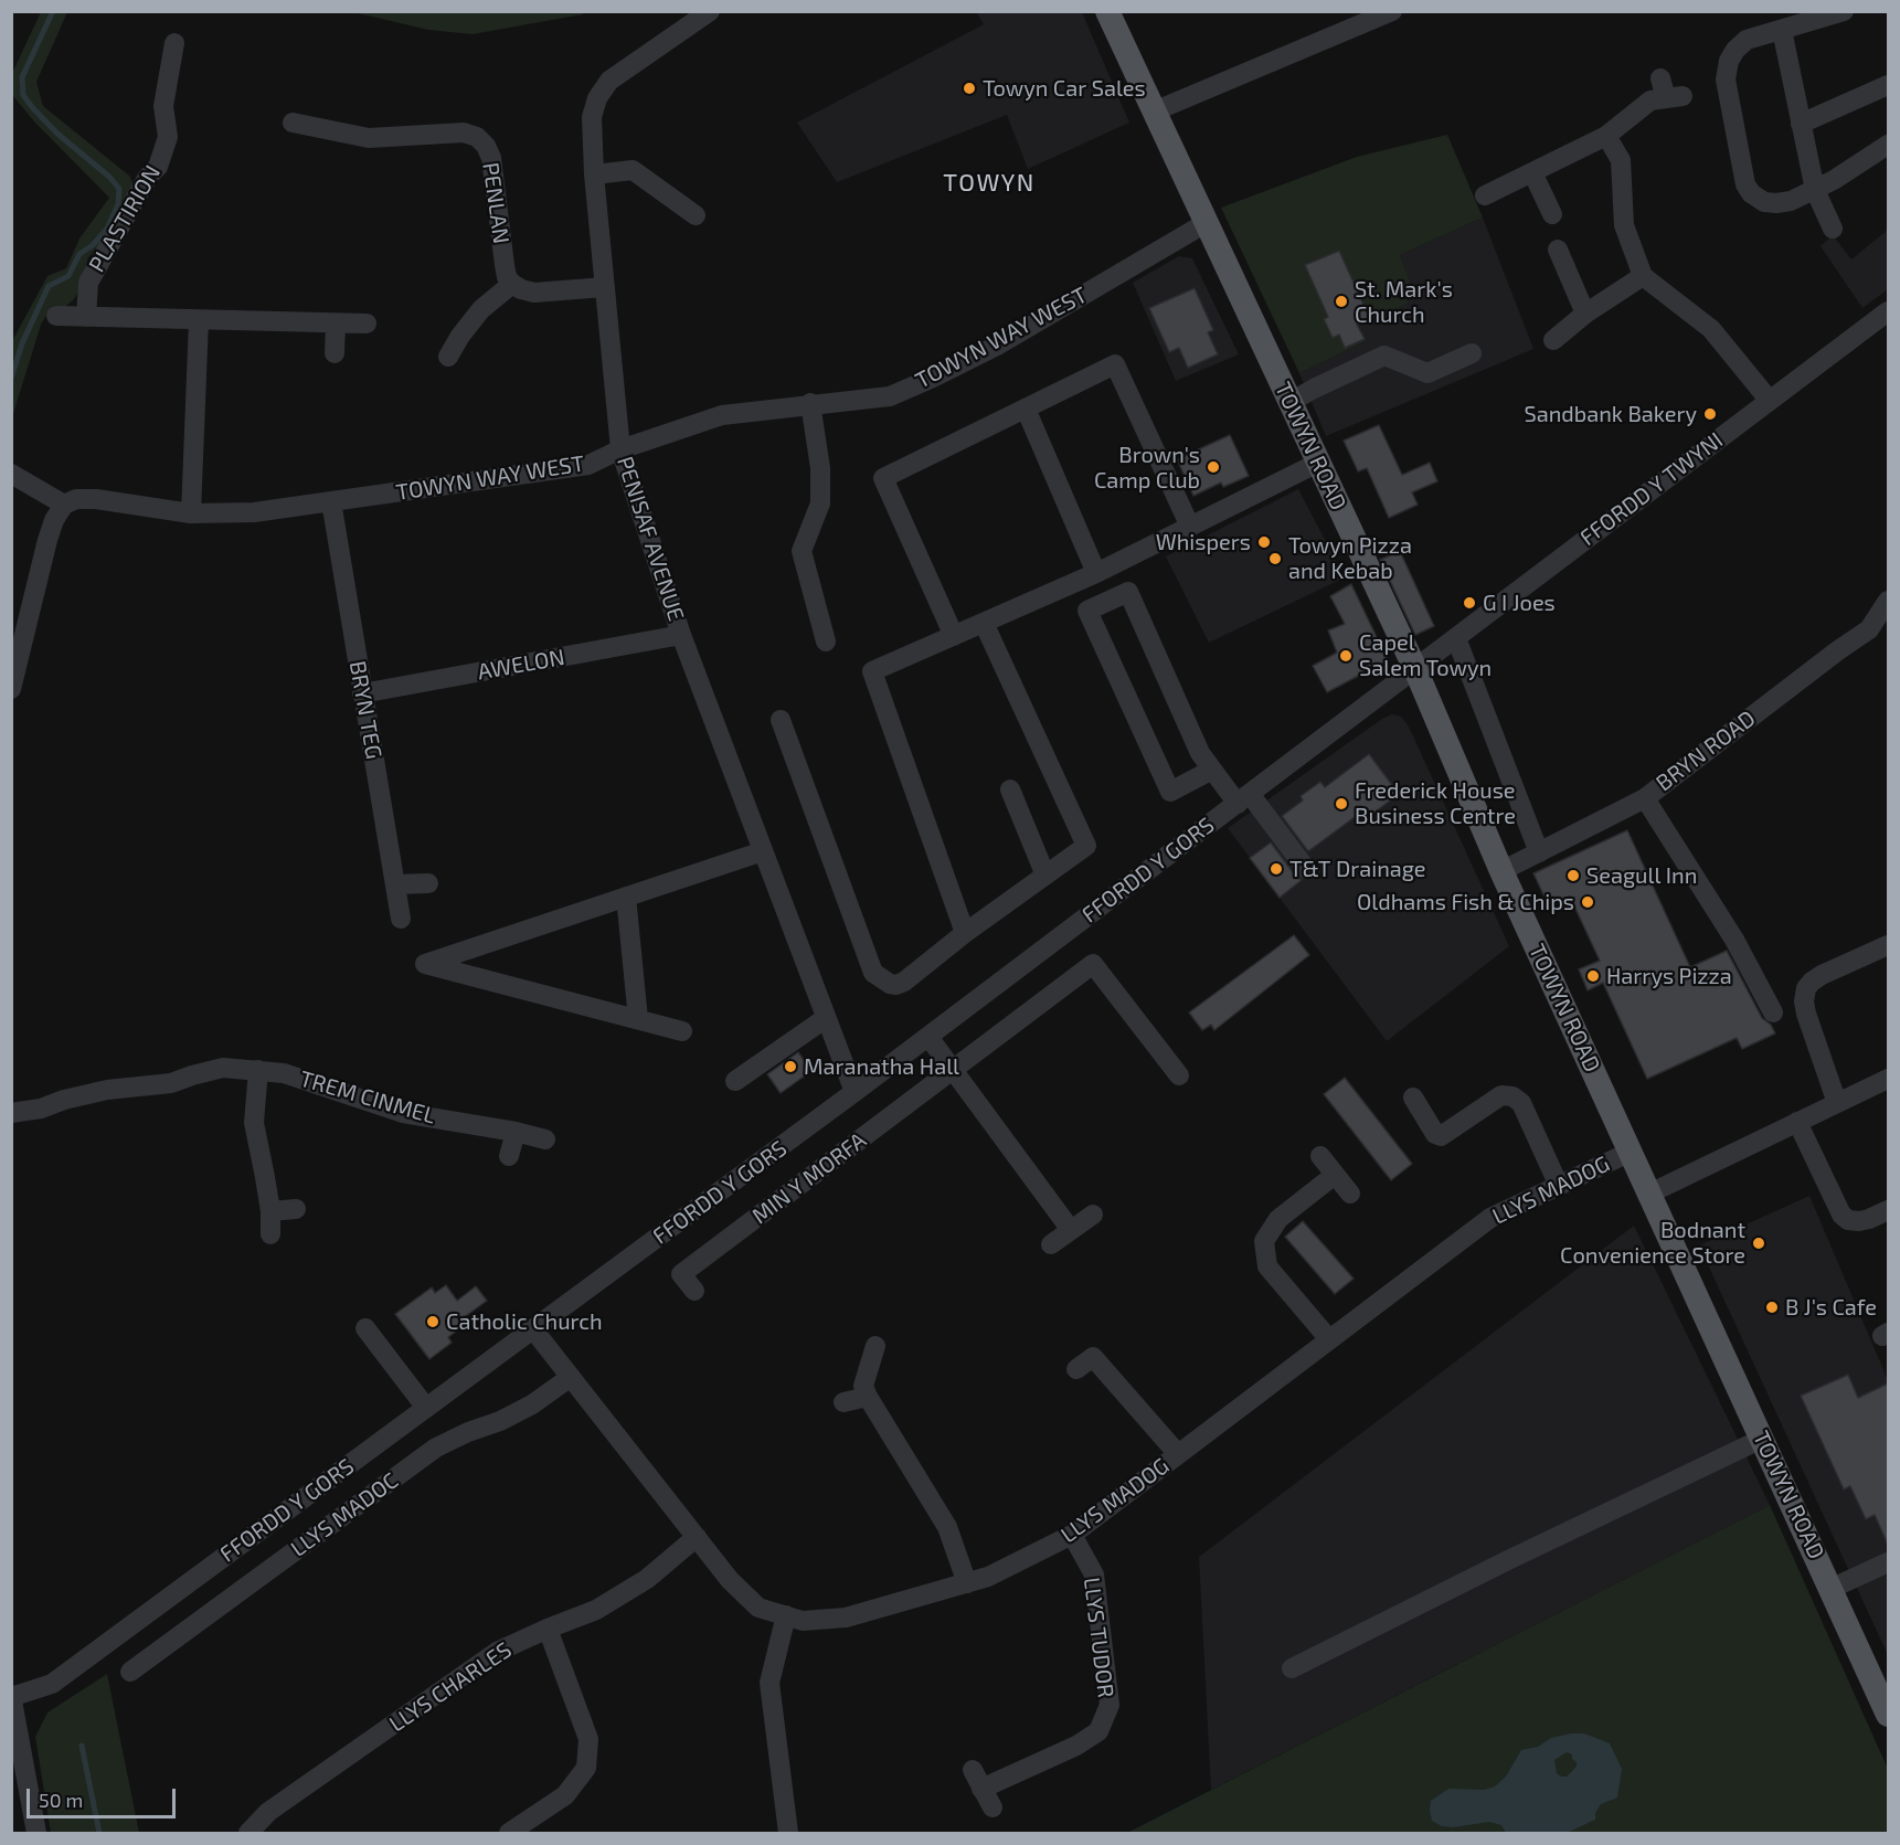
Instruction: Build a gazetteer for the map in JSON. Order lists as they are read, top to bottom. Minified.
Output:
{"streets":{"main road":["TOWYN ROAD"],"street":["PENLAN","PLASTIRION","TOWYN WAY WEST","FFORDD Y TWYNI","PENISAF AVENUE","AWELON","BRYN TEG","BRYN ROAD","FFORDD Y GORS","TREM CINMEL","MIN Y MORFA","LLYS MADOG","LLYS MADOC","LLYS TUDOR","LLYS CHARLES"]},"crossings":[["TOWYN WAY WEST","TOWYN ROAD"],["TOWYN WAY WEST","PENISAF AVENUE"],["TOWYN WAY WEST","BRYN TEG"],["TOWYN ROAD","FFORDD Y TWYNI"],["TOWYN ROAD","BRYN ROAD"],["TOWYN ROAD","FFORDD Y GORS"],["TOWYN ROAD","LLYS MADOG"],["FFORDD Y TWYNI","FFORDD Y GORS"],["PENISAF AVENUE","AWELON"],["PENISAF AVENUE","FFORDD Y GORS"],["AWELON","BRYN TEG"],["FFORDD Y GORS","LLYS MADOG"],["LLYS MADOG","LLYS MADOC"],["LLYS MADOG","LLYS TUDOR"],["LLYS MADOG","LLYS CHARLES"]],"districts":["TOWYN"],"places":["Towyn Car Sales","St. Mark's Church","Sandbank Bakery","Brown's Camp Club","Whispers","Towyn Pizza and Kebab","G I Joes","Capel Salem Towyn","Frederick House Business Centre","T&T Drainage","Seagull Inn","Oldhams Fish & Chips","Harrys Pizza","Maranatha Hall","Bodnant Convenience Store","B J's Cafe","Catholic Church"],"scale_bar":"50 m"}
